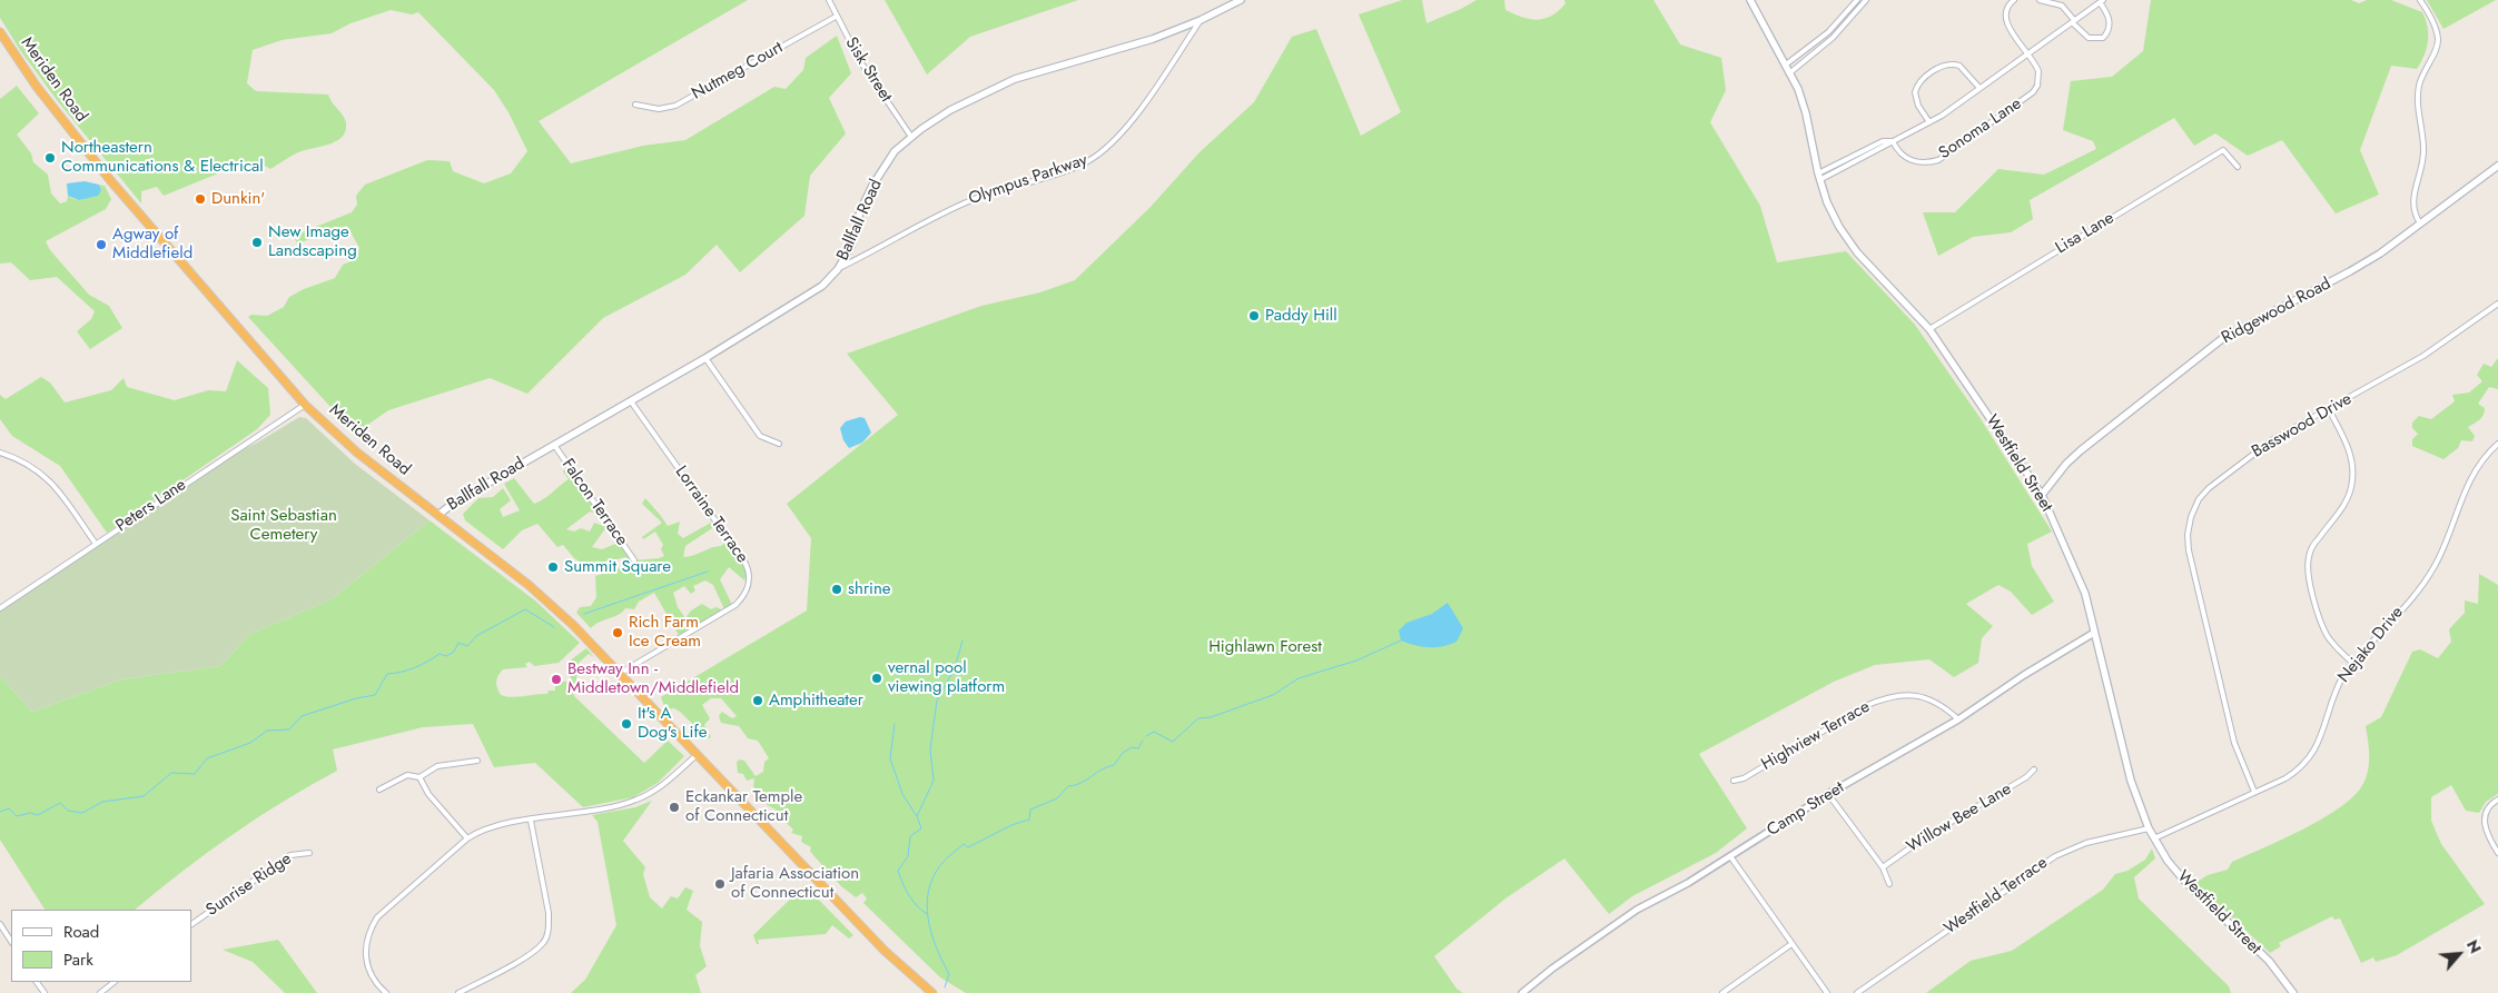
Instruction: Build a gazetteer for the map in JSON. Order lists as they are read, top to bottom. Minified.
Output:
{"streets":{"highway":["Meriden Road"],"main road":["Ballfall Road","Ridgewood Road","Westfield Street"],"street":["Sisk Street","Nutmeg Court","Sonoma Lane","Olympus Parkway","Lisa Lane","Basswood Drive","Falcon Terrace","Peters Lane","Lorraine Terrace","Nejako Drive","Highview Terrace","Camp Street","Willow Bee Lane","Sunrise Ridge","Westfield Terrace"]},"crossings":[["Sisk Street","Nutmeg Court"],["Sisk Street","Ballfall Road"],["Meriden Road","Ballfall Road"],["Meriden Road","Peters Lane"],["Meriden Road","Lorraine Terrace"],["Sonoma Lane","Westfield Street"],["Olympus Parkway","Ballfall Road"],["Ballfall Road","Falcon Terrace"],["Ballfall Road","Lorraine Terrace"],["Lisa Lane","Westfield Street"],["Ridgewood Road","Westfield Street"],["Basswood Drive","Nejako Drive"],["Westfield Street","Nejako Drive"],["Westfield Street","Camp Street"],["Westfield Street","Westfield Terrace"],["Highview Terrace","Camp Street"]],"parks":["Saint Sebastian Cemetery","Highlawn Forest"],"places":["Northeastern Communications & Electrical","Dunkin'","New Image Landscaping","Agway of Middlefield","Paddy Hill","Summit Square","shrine","Rich Farm Ice Cream","vernal pool viewing platform","Bestway Inn - Middletown/Middlefield","Amphitheater","It's A Dog's Life","Eckankar Temple of Connecticut","Jafaria Association of Connecticut"],"legend":["Road","Park"],"north":"top right"}
